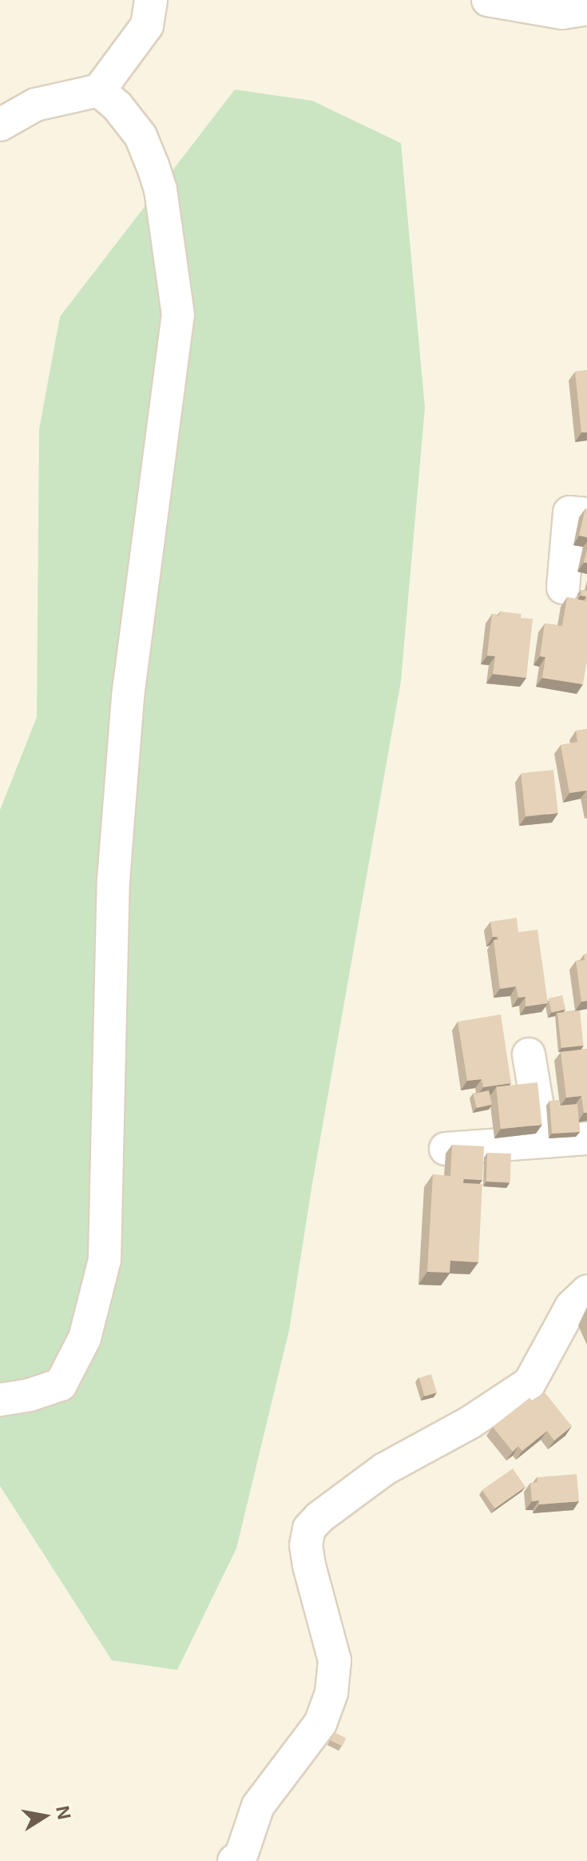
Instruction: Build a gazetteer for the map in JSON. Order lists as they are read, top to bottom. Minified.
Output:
{"north":"right"}
